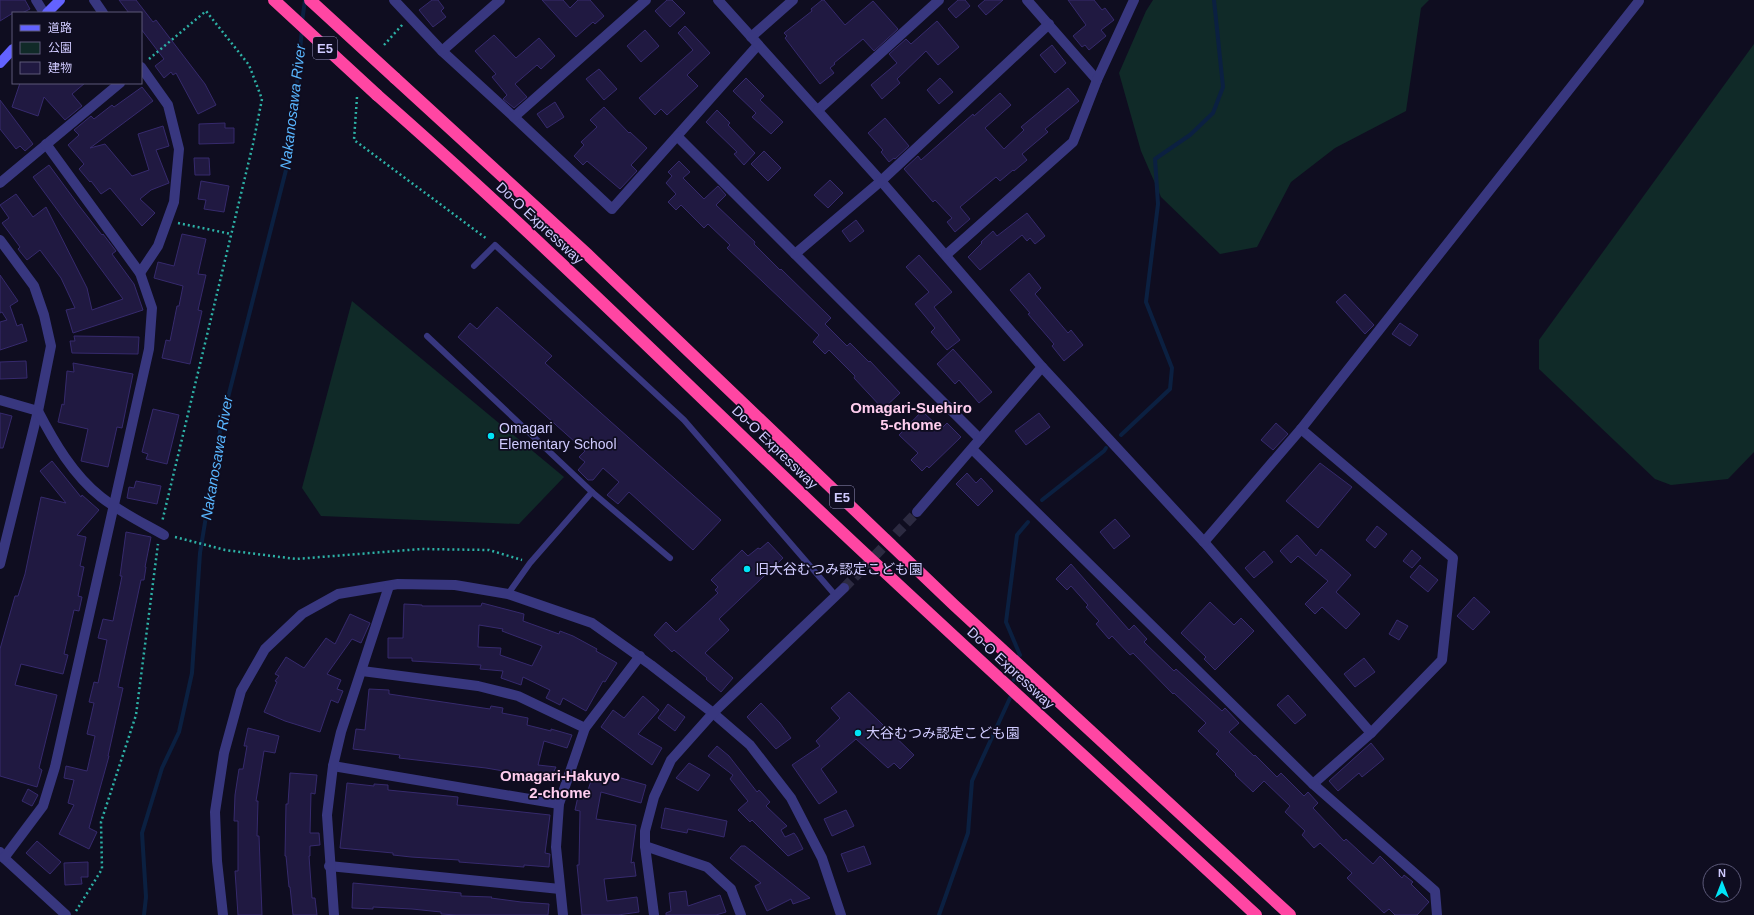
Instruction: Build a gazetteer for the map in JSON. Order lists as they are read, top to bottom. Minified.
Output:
{"streets":{"highway":["E5","Do-O Expressway"]},"districts":["Omagari-Suehiro 5-chome","Omagari-Hakuyo 2-chome"],"water":["Nakanosawa River"],"places":["Omagari Elementary School","旧大谷むつみ認定こども園","大谷むつみ認定こども園"],"legend":["道路","公園","建物"],"north":"top"}
